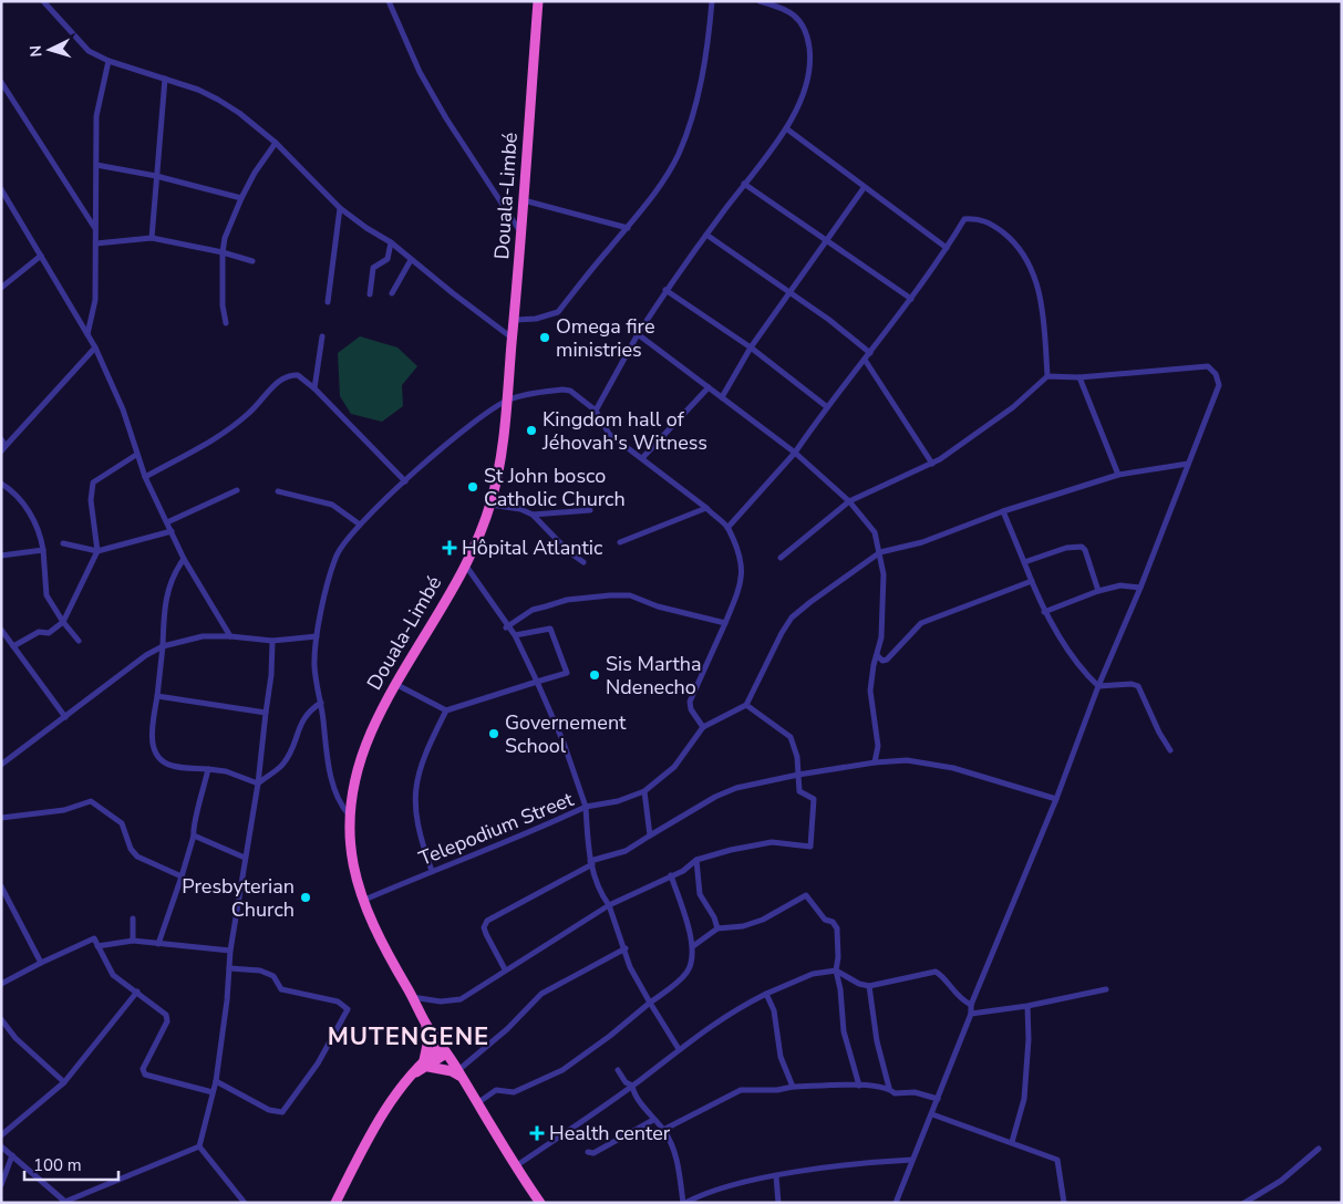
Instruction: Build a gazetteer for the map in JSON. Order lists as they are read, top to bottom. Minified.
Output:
{"streets":{"highway":["Douala-Limbé"],"street":["Telepodium Street"]},"crossings":[["Douala-Limbé","Telepodium Street"]],"districts":["MUTENGENE"],"places":{"other":["Omega fire ministries","Kingdom hall of Jéhovah's Witness","St John bosco Catholic Church","Sis Martha Ndenecho","Governement School","Presbyterian Church"],"health":["Hôpital Atlantic","Health center"]},"scale_bar":"100 m","north":"left"}
